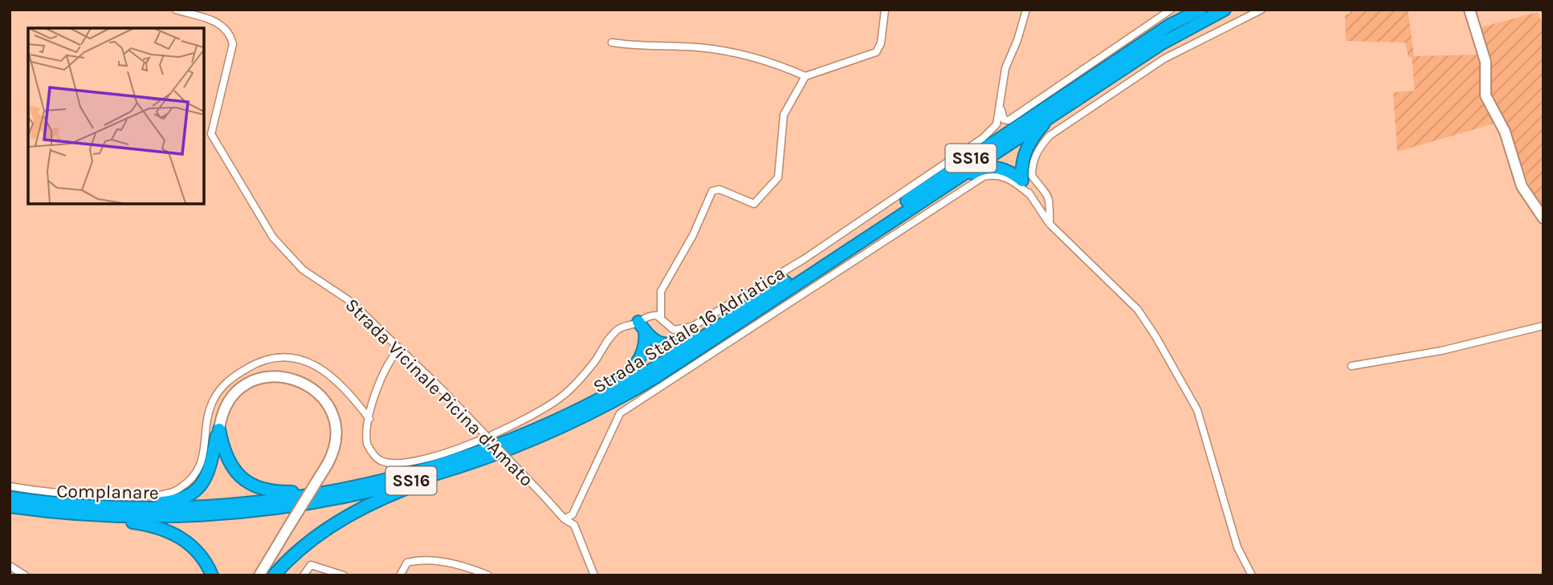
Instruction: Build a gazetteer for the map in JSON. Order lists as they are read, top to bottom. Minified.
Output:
{"streets":{"highway":["SS16","Strada Statale 16 Adriatica"],"street":["Strada Vicinale Picina d'Amato","Complanare"]},"crossings":[["SS16","Strada Statale 16 Adriatica"]]}
